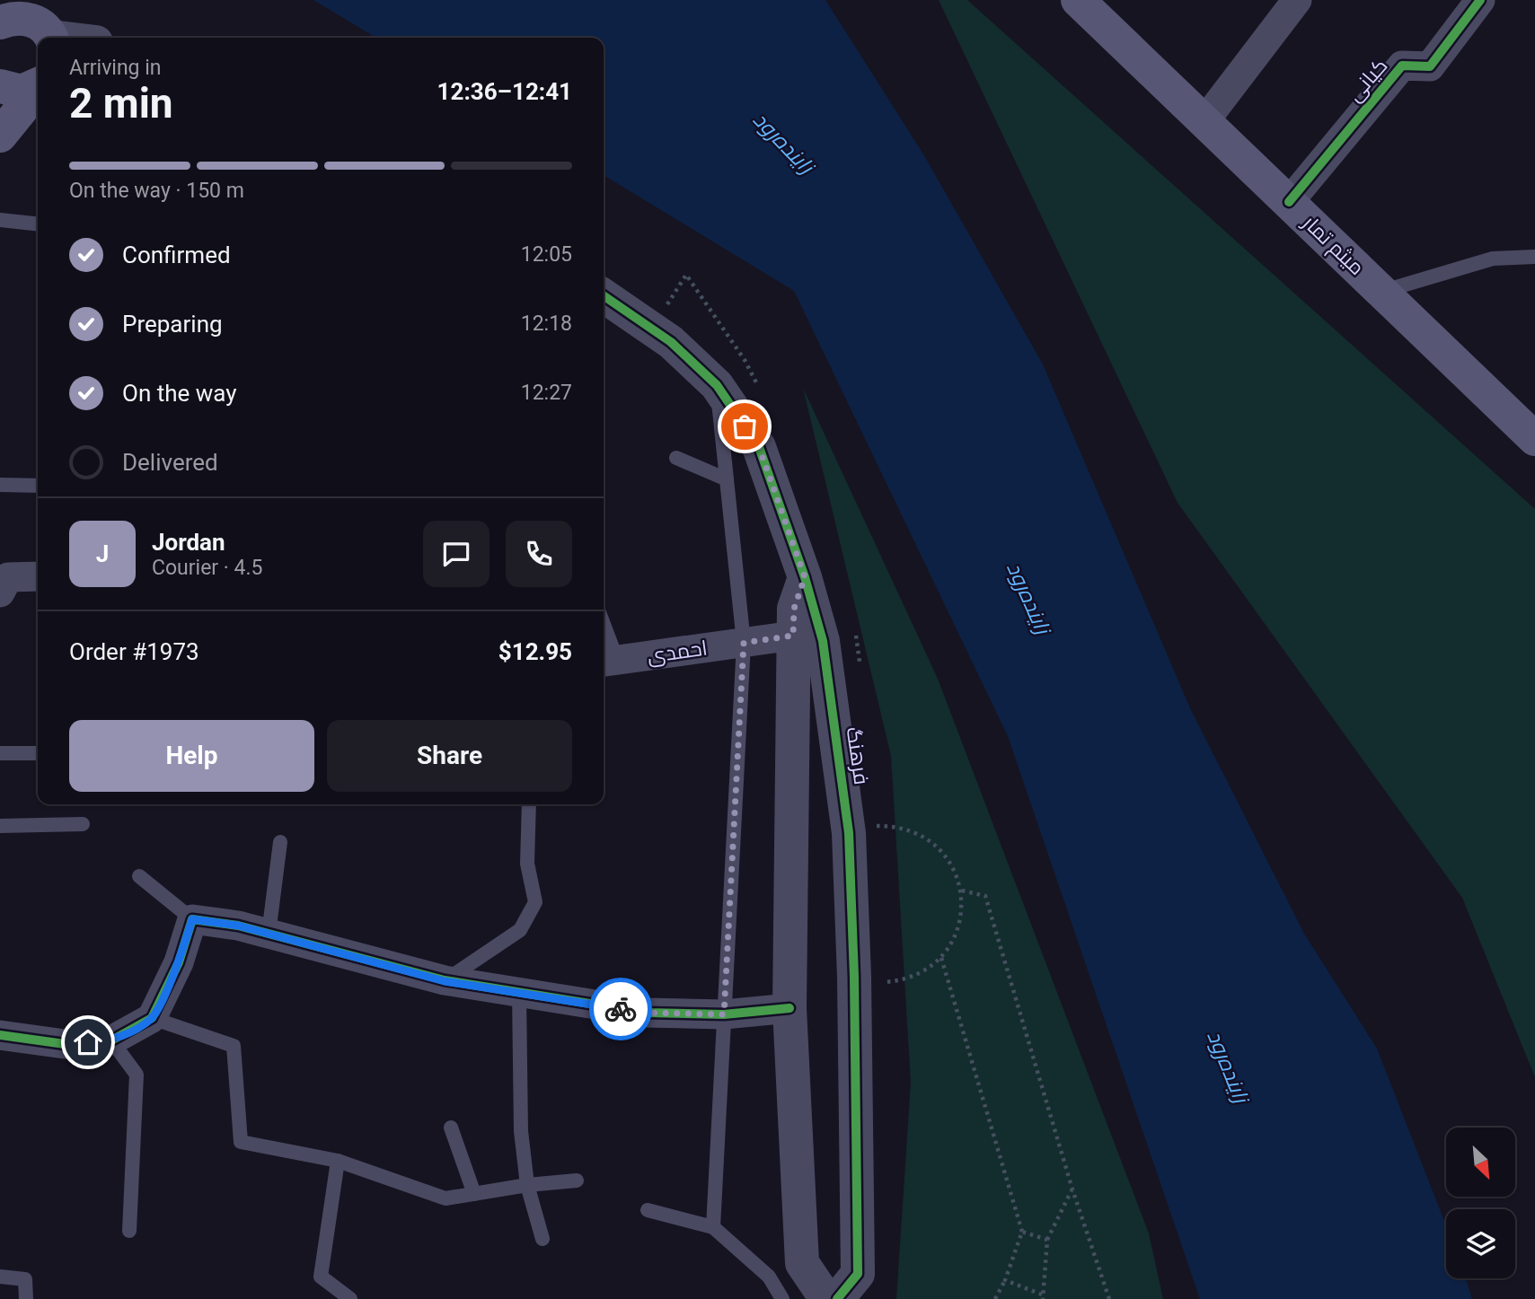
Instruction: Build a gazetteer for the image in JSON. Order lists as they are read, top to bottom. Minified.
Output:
{"streets":{"main road":["میثم تمار"],"street":["کیانی","احمدی","فرهنگ"]},"crossings":[["کیانی","میثم تمار"]],"water":["زاینده‌رود"],"north":"bottom right","page":{"heading":["2 min","Arriving in","12:36–12:41"],"panel":["Jordan","Courier · 4.5","Order #1973","$12.95"],"bar":"On the way · 150 m","list":[["Confirmed","12:05"],["Preparing","12:18"],["On the way","12:27"],"Delivered"],"round":"J","buttons":["Help","Share"]}}
